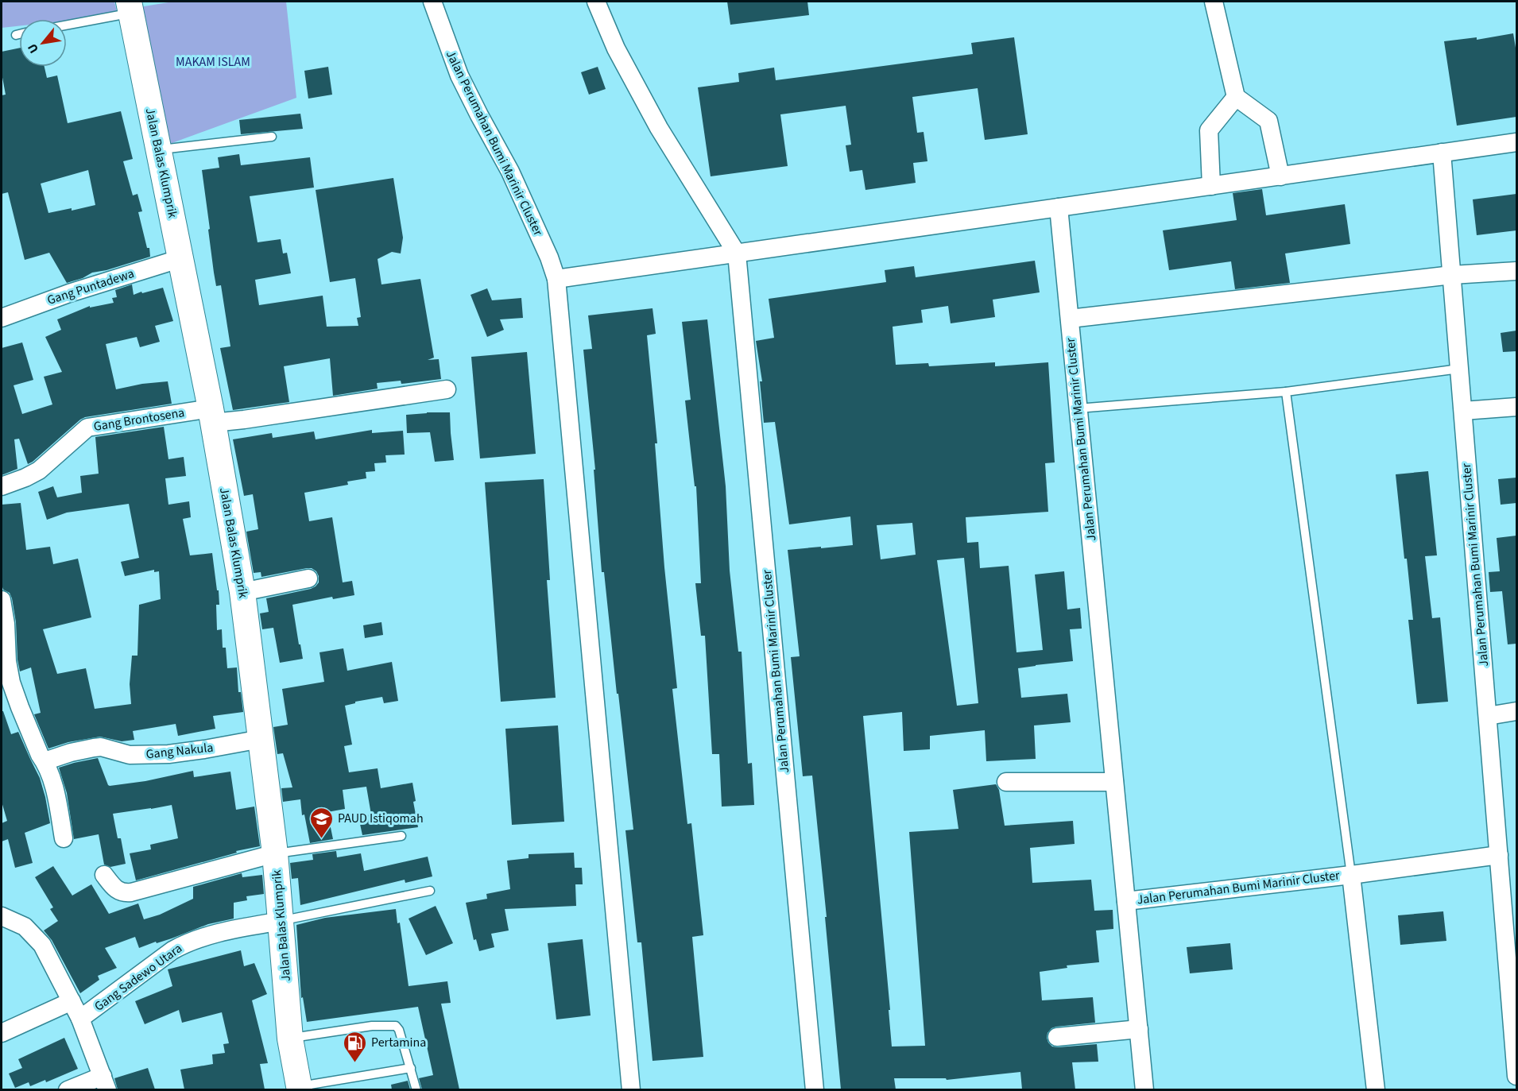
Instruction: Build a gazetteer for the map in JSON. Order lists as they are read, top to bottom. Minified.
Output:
{"streets":{"street":["Jalan Perumahan Bumi Marinir Cluster","Jalan Balas Klumprik","Gang Puntadewa","Gang Brontosena","Gang Nakula","Gang Sadewo Utara"]},"crossings":[["Jalan Balas Klumprik","Gang Puntadewa"],["Jalan Balas Klumprik","Gang Brontosena"],["Jalan Balas Klumprik","Gang Nakula"],["Jalan Balas Klumprik","Gang Sadewo Utara"]],"parks":["MAKAM ISLAM"],"places":{"school or university":["PAUD Istiqomah"],"fuel station":["Pertamina"]},"north":"bottom left"}
